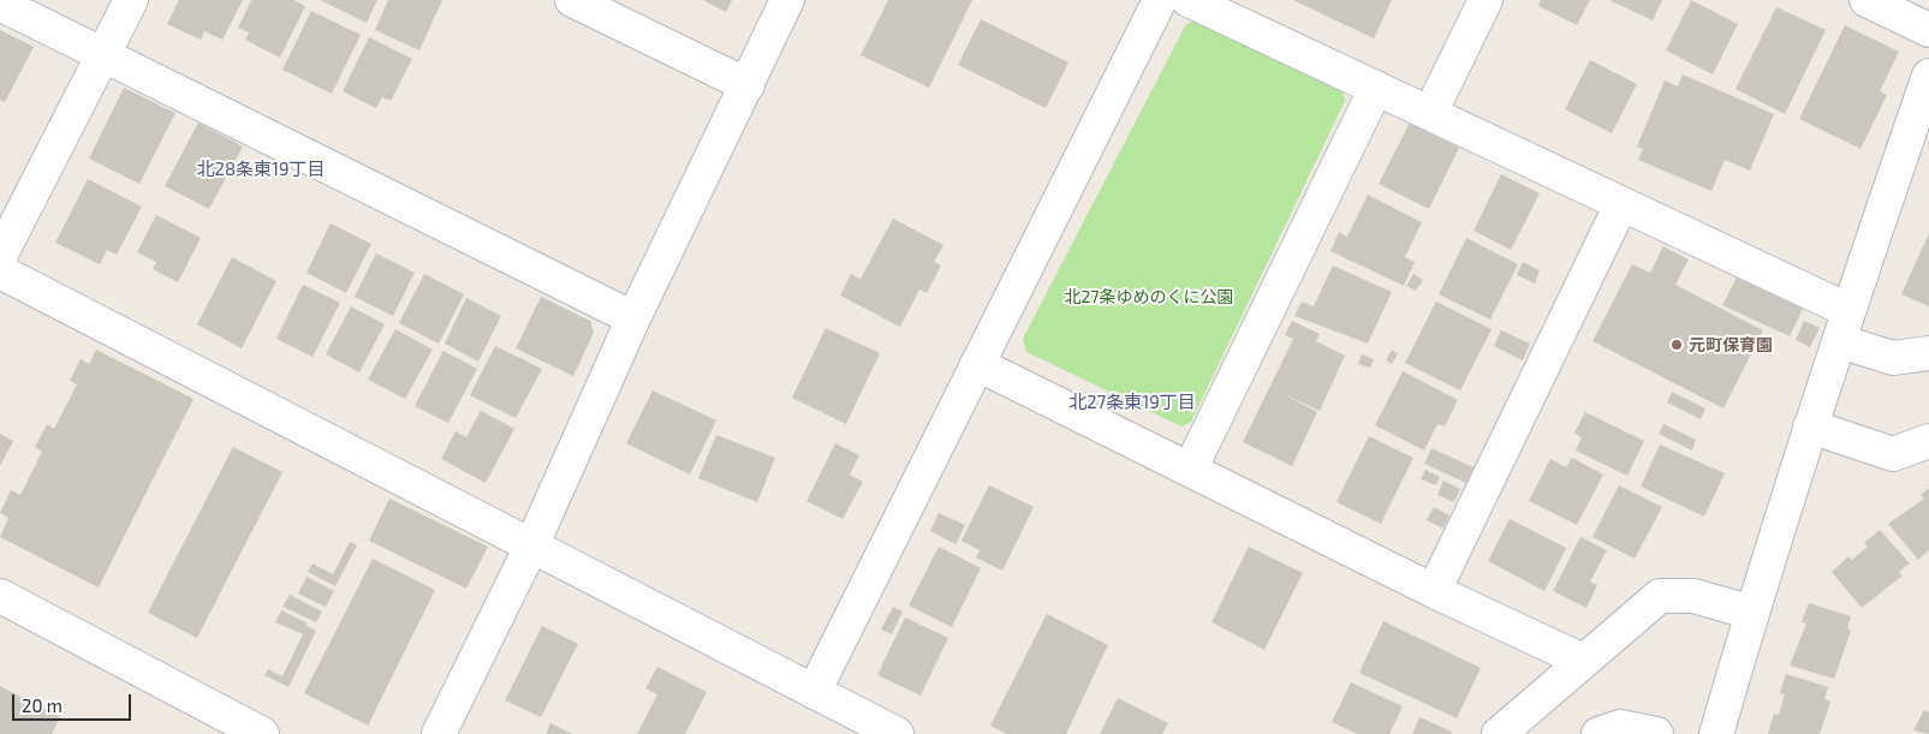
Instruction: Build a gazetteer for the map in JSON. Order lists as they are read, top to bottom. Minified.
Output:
{"districts":["北28条東19丁目","北27条東19丁目"],"parks":["北27条ゆめのくに公園"],"places":["元町保育園"],"scale_bar":"20 m"}
